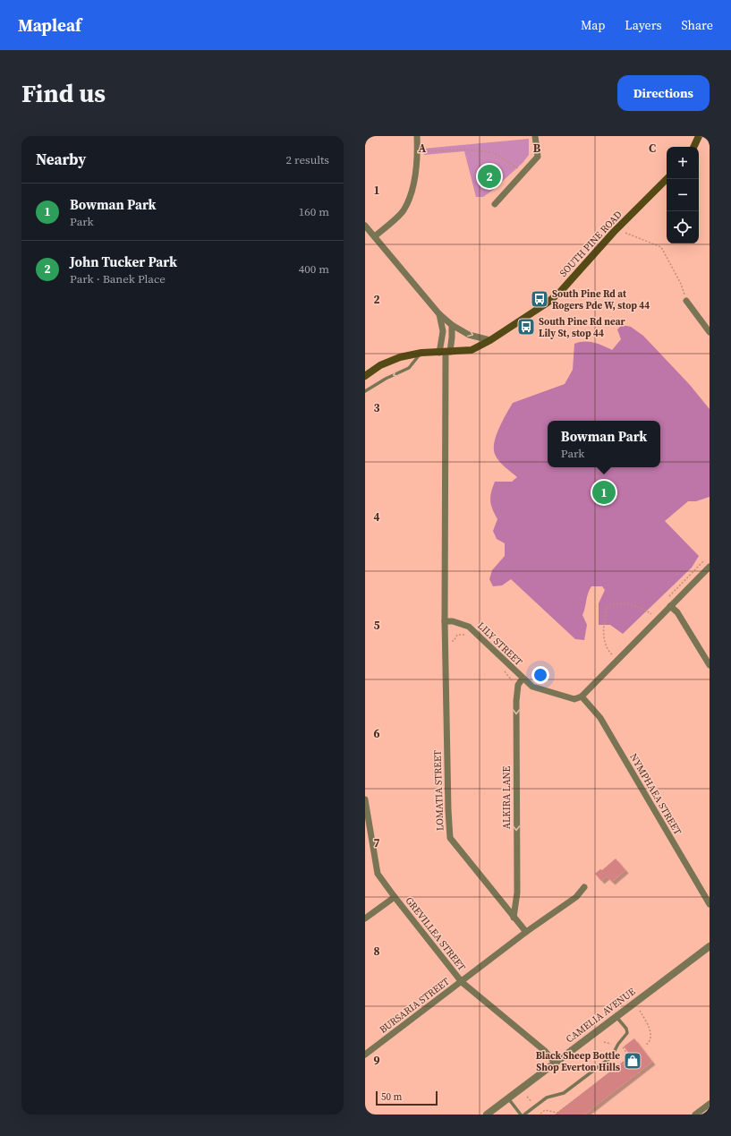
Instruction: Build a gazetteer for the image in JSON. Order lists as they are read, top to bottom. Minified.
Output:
{"streets":{"main road":["SOUTH PINE ROAD"],"street":["LILY STREET","LOMATIA STREET","NYMPHAEA STREET","ALKIRA LANE","GREVILLEA STREET","BURSARIA STREET","CAMELIA AVENUE"]},"crossings":[["LILY STREET","LOMATIA STREET"],["LILY STREET","NYMPHAEA STREET"],["LILY STREET","ALKIRA LANE"],["LOMATIA STREET","ALKIRA LANE"],["LOMATIA STREET","BURSARIA STREET"],["GREVILLEA STREET","BURSARIA STREET"],["GREVILLEA STREET","CAMELIA AVENUE"]],"one_way":["ALKIRA LANE"],"places":{"bus stop":["South Pine Rd at Rogers Pde W, stop 44","South Pine Rd near Lily St, stop 44"],"shop":["Black Sheep Bottle Shop Everton Hills"]},"scale_bar":"50 m","page":{"header":"Mapleaf","nav":["Map","Layers","Share"],"buttons":"Directions","title":"Find us","heading":["Nearby","2 results"],"map_buttons":["+","−"],"pins":["2","1"],"list":[{"mark":"1","name":"Bowman Park","note":"Park","value":"160 m"},{"mark":"2","name":"John Tucker Park","note":"Park · Banek Place","value":"400 m"}],"popup":["Bowman Park","Park"],"scale":"50 m"},"grid":{"columns":["A","B","C"],"rows":["1","2","3","4","5","6","7","8","9"]}}
